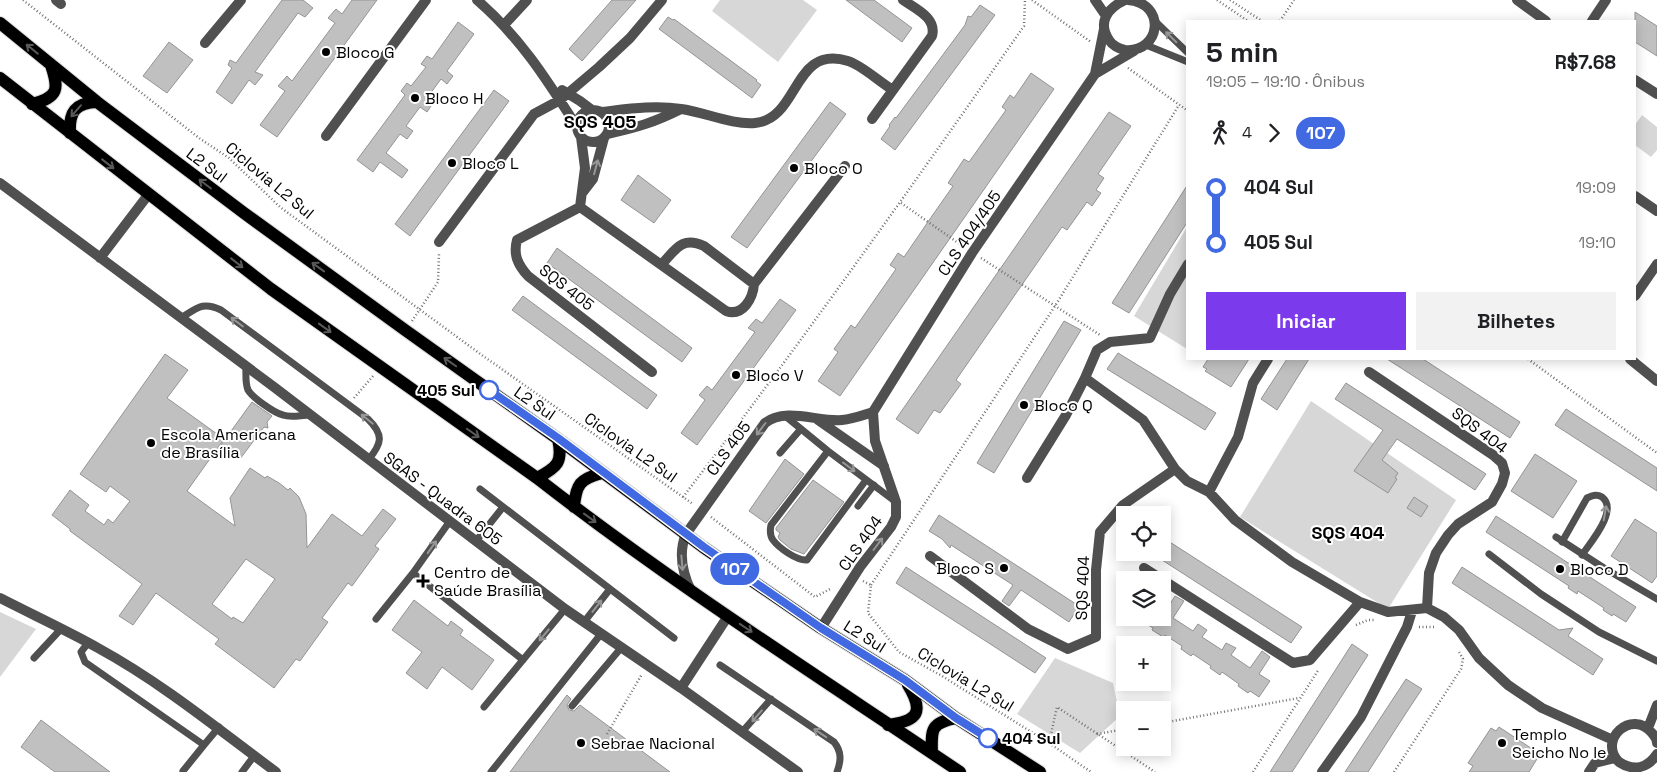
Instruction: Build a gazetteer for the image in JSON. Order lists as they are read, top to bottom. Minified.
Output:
{"streets":{"main road":["L2 Sul"],"street":["CLS 404/405","SQS 405","SQS 404","CLS 405","SGAS - Quadra 605","CLS 404"],"path":["Ciclovia L2 Sul"]},"crossings":[["L2 Sul","CLS 405"],["L2 Sul","CLS 404"],["Ciclovia L2 Sul","CLS 405"],["Ciclovia L2 Sul","CLS 404"],["CLS 404/405","CLS 404"]],"one_way":["CLS 405"],"districts":["SQS 405","SQS 404"],"places":{"other":["Bloco G","Bloco H","Bloco L","Bloco O","Bloco V","405 Sul","Bloco Q","Escola Americana de Brasília","Bloco S","Bloco D","404 Sul","Sebrae Nacional","Templo Seicho No Ie"],"health":["Centro de Saúde Brasília"]},"lines":["bus line 107"],"page":{"on_map":"107","heading":["5 min","19:05 – 19:10 · Ônibus","R$7.68"],"legs":["4","107"],"list":[{"name":"404 Sul","value":"19:09"},{"name":"405 Sul","value":"19:10"}],"buttons":["Iniciar","Bilhetes"],"map_buttons":["+","−"]}}
